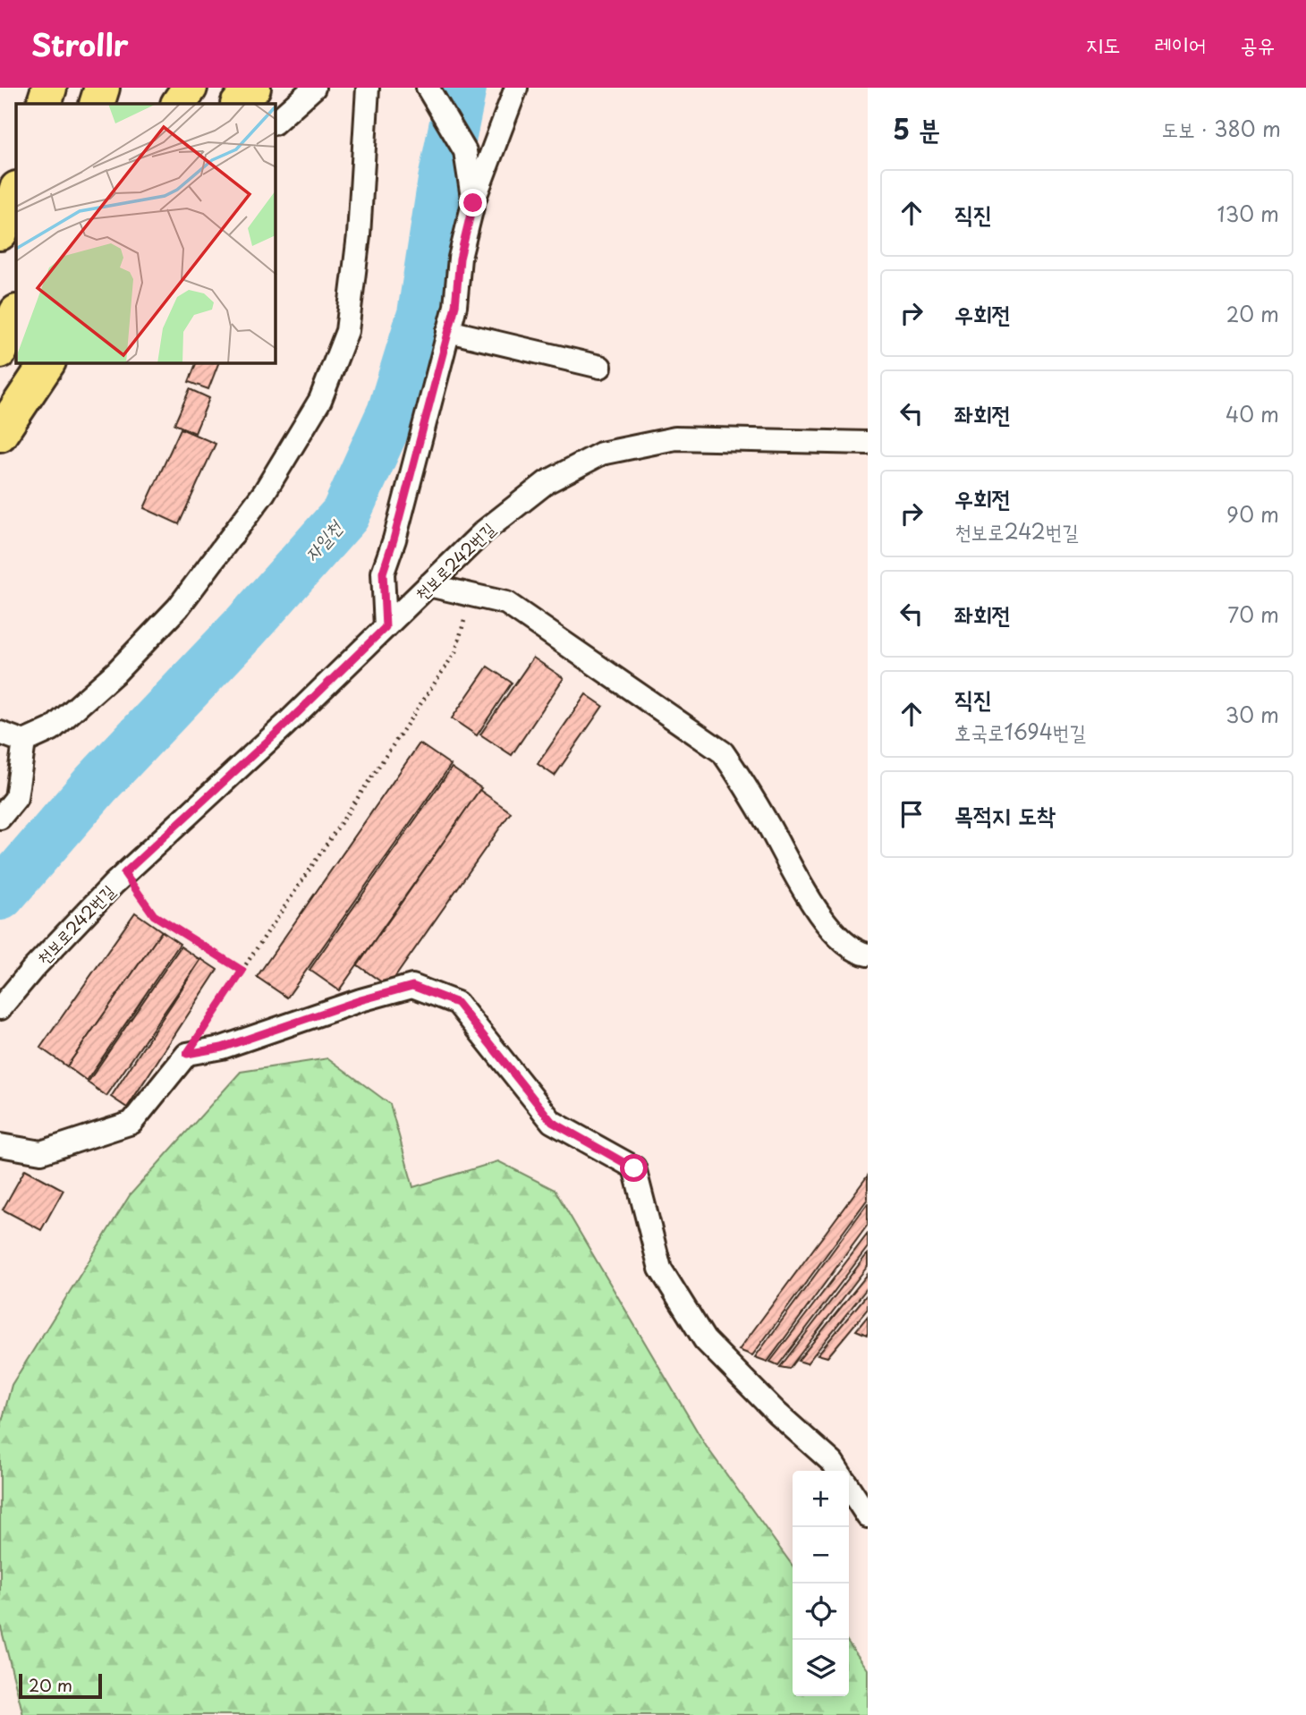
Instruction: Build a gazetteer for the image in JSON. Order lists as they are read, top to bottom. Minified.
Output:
{"streets":{"street":["천보로242번길"]},"water":["자일천"],"scale_bar":"20 m","page":{"header":"Strollr","nav":["지도","레이어","공유"],"heading":["5 분","도보 · 380 m"],"list":[["직진","130 m"],["우회전","20 m"],["좌회전","40 m"],["우회전","천보로242번길","90 m"],["좌회전","70 m"],["직진","호국로1694번길","30 m"],"목적지 도착"],"map_buttons":["+","−"],"scale":"20 m"}}
